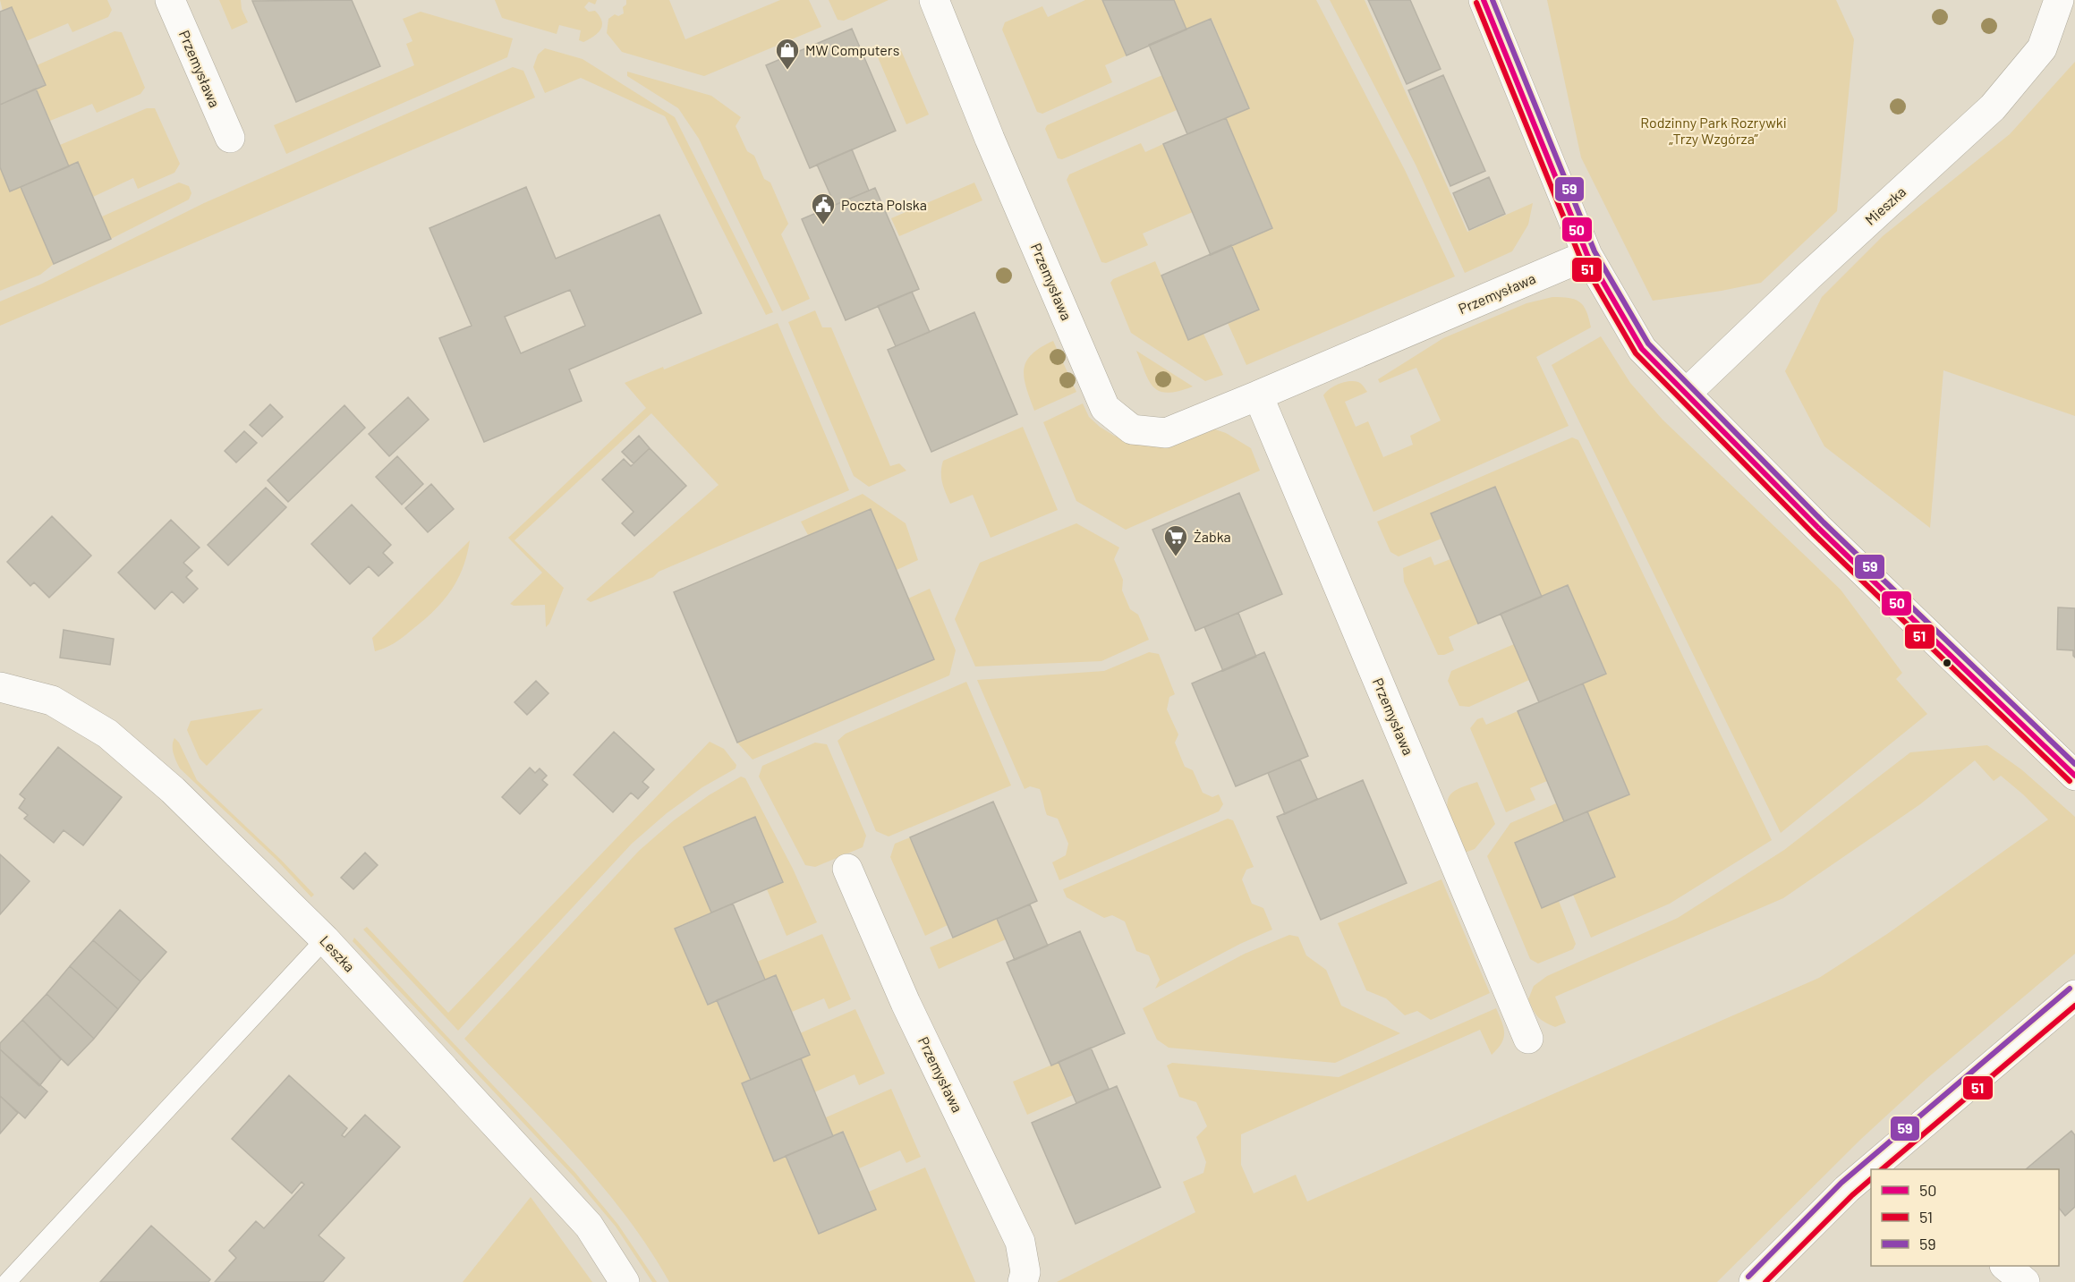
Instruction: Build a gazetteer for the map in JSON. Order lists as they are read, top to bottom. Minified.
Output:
{"streets":{"street":["Przemysława","Mieszka","Leszka"]},"parks":["Rodzinny Park Rozrywki „Trzy Wzgórza”"],"places":{"shop":["MW Computers"],"public building":["Poczta Polska"],"supermarket":["Żabka"]},"lines":["transit line 50","transit line 59","transit line 51"],"legend":["50","51","59"]}
